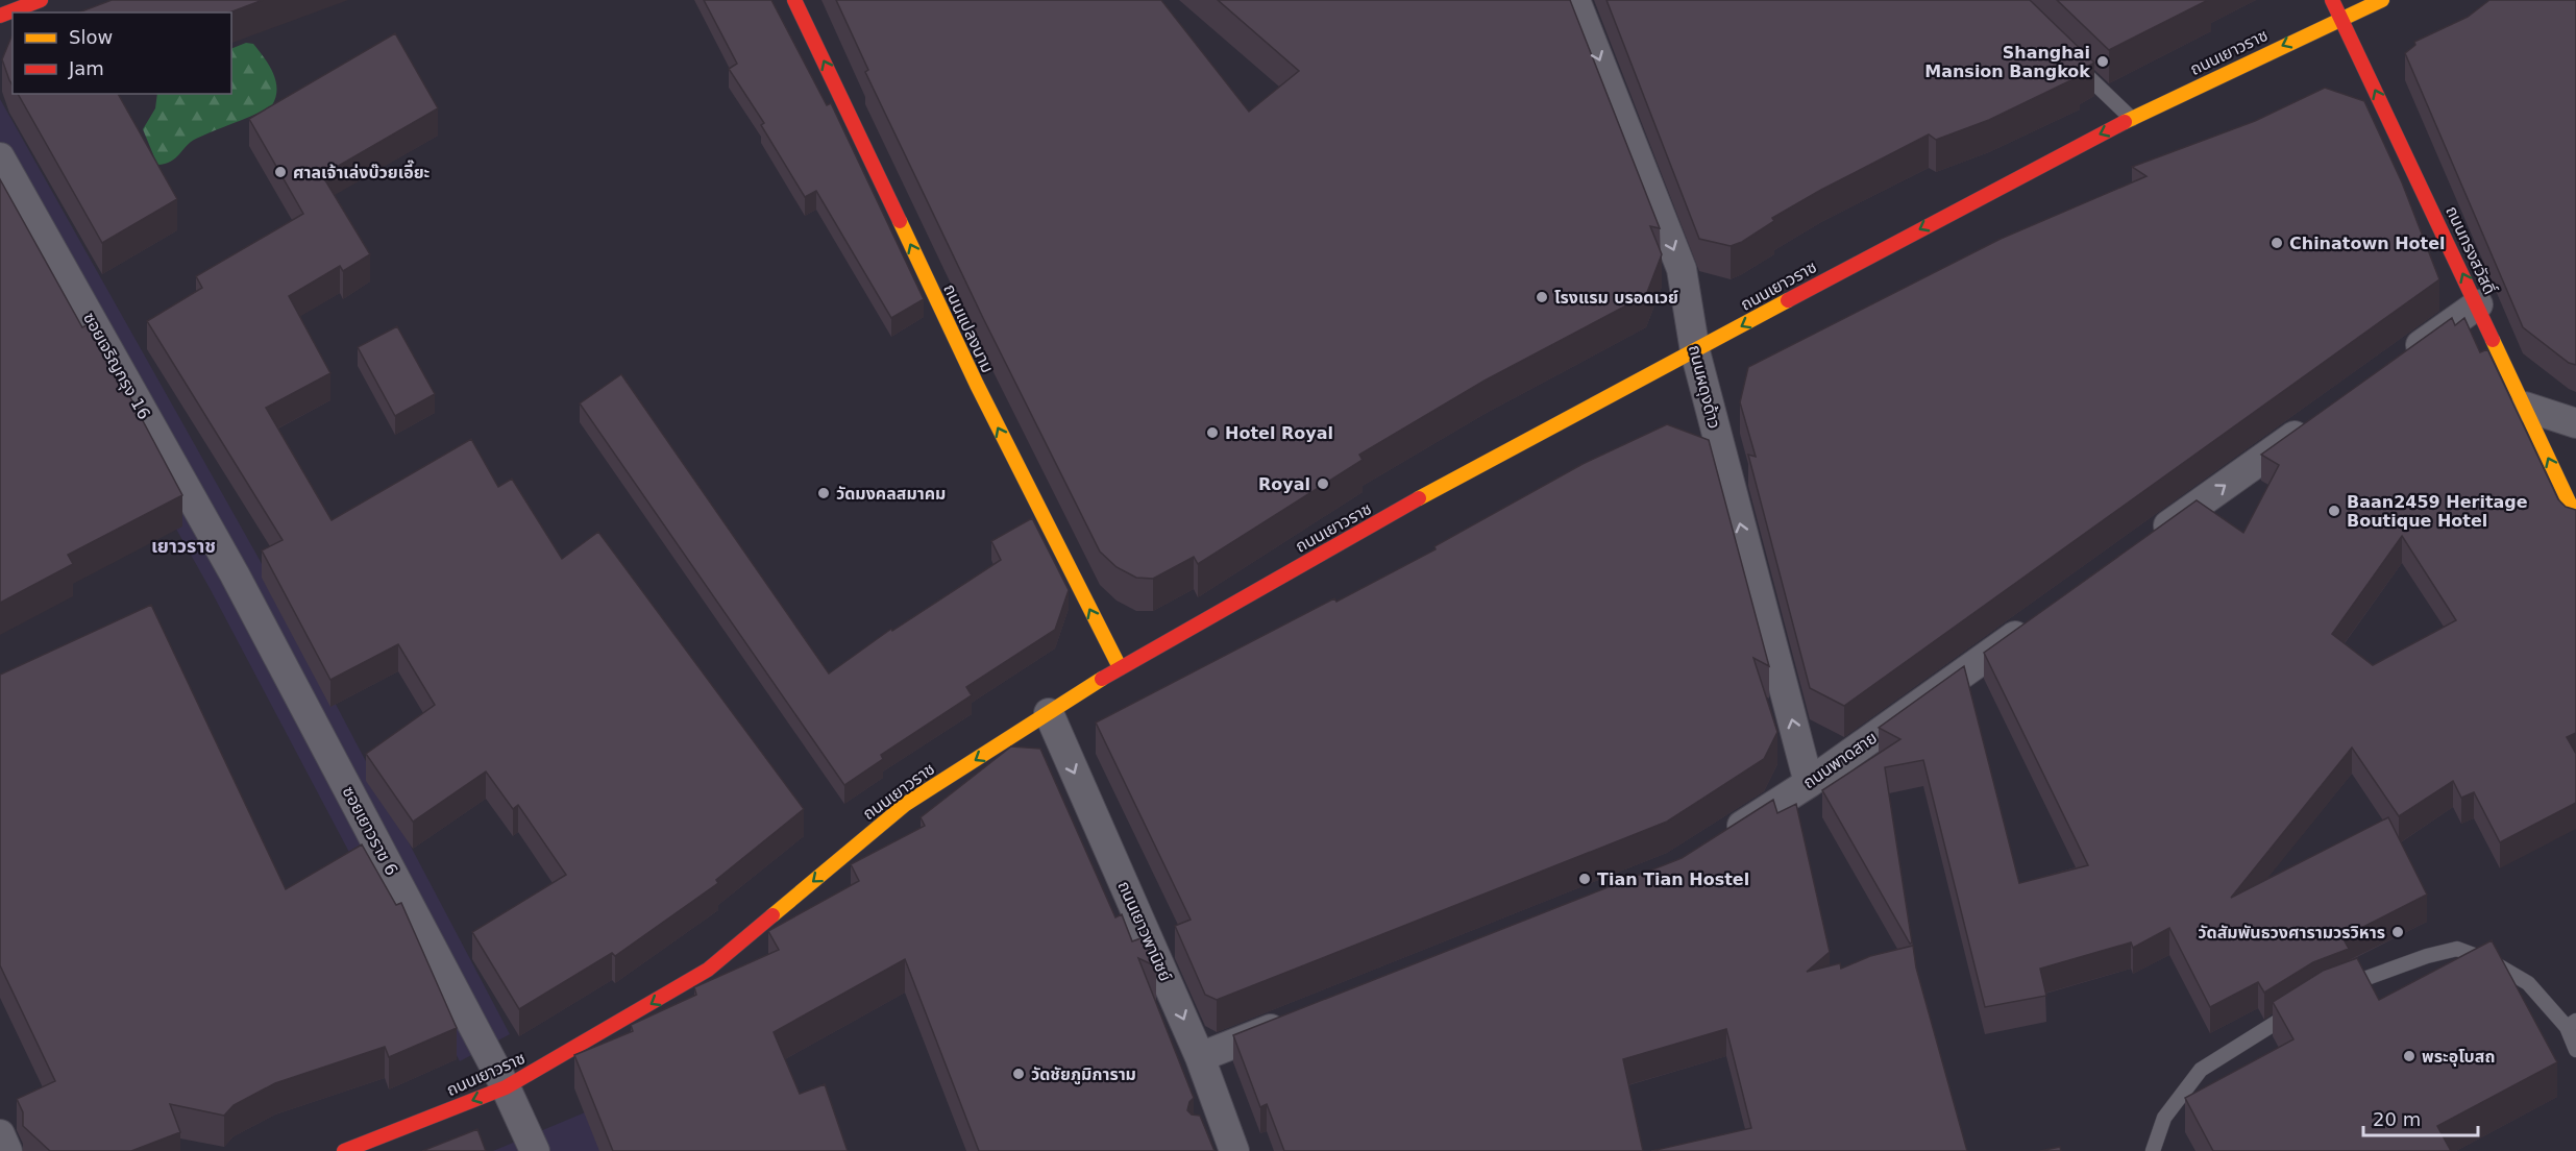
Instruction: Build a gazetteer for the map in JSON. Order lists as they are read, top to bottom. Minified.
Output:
{"streets":{"main road":["ถนนเยาวราช","ถนนทรงสวัสดิ์","ถนนแปลงนาม"],"street":["ซอยเจริญกรุง 16","ถนนผดุงด้าว","ถนนพาดสาย","ซอยเยาวราช 6","ถนนเยาวพานิชย์"]},"crossings":[["ถนนเยาวราช","ถนนทรงสวัสดิ์"],["ถนนเยาวราช","ถนนแปลงนาม"],["ถนนเยาวราช","ถนนผดุงด้าว"],["ถนนเยาวราช","ซอยเยาวราช 6"],["ถนนเยาวราช","ถนนเยาวพานิชย์"],["ซอยเจริญกรุง 16","ซอยเยาวราช 6"],["ถนนผดุงด้าว","ถนนพาดสาย"]],"one_way":["ถนนเยาวราช","ถนนทรงสวัสดิ์","ถนนแปลงนาม","ถนนเยาวพานิชย์"],"districts":["เยาวราช"],"places":["Shanghai Mansion Bangkok","ศาลเจ้าเล่งบ๊วยเอี๊ยะ","Chinatown Hotel","โรงแรม บรอดเวย์","Hotel Royal","Royal","วัดมงคลสมาคม","Baan2459 Heritage Boutique Hotel","Tian Tian Hostel","วัดสัมพันธวงศารามวรวิหาร","พระอุโบสถ","วัดชัยภูมิการาม"],"legend":["Slow","Jam"],"scale_bar":"20 m"}
